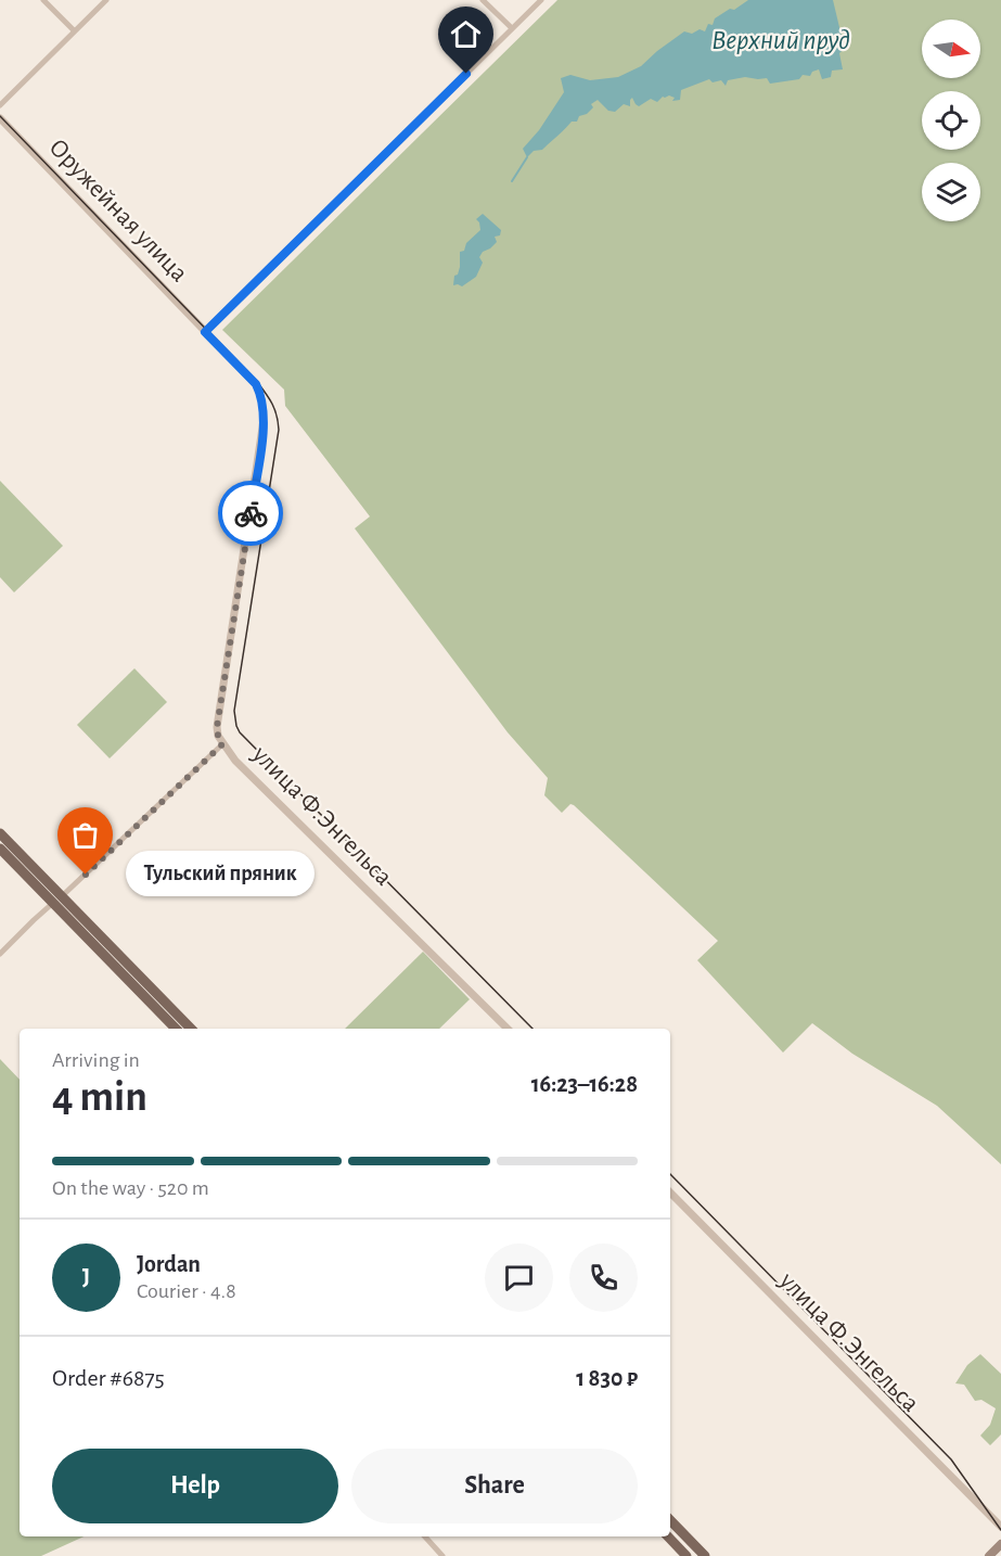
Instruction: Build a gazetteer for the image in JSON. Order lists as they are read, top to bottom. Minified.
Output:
{"streets":{"street":["Оружейная улица","улица Ф.Энгельса"]},"crossings":[["Оружейная улица","улица Ф.Энгельса"]],"water":["Верхний пруд"],"places":["Тульский пряник"],"north":"right","page":{"bubble":"Тульский пряник","heading":["4 min","Arriving in","16:23–16:28"],"panel":["Jordan","Courier · 4.8","Order #6875","1 830 ₽"],"bar":"On the way · 520 m","round":"J","buttons":["Help","Share"]}}
